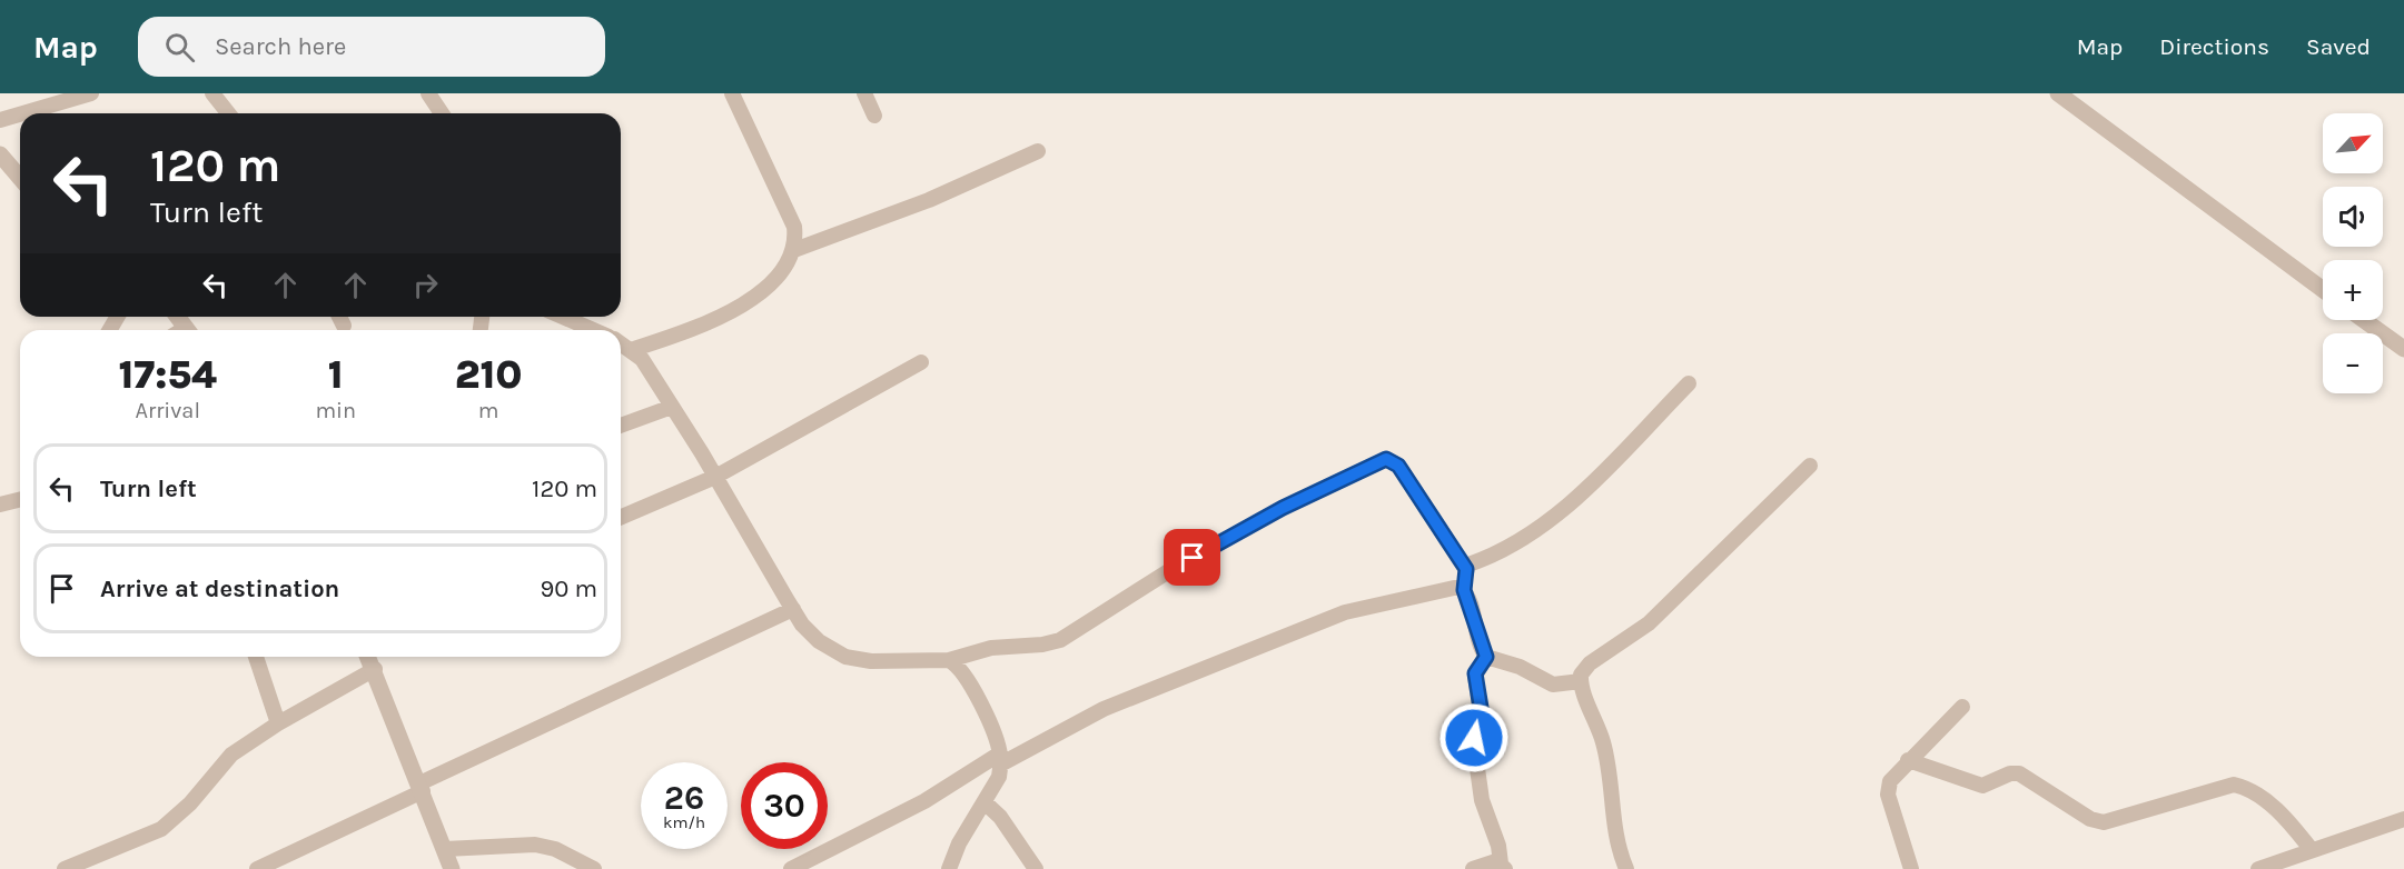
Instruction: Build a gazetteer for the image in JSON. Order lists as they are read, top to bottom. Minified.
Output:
{"north":"top right","page":{"header":"Map","search":"Search here","nav":["Map","Directions","Saved"],"map_buttons":["+","−"],"turn":["120 m","Turn left"],"eta":["17:54","Arrival","1","min","210","m"],"list":[{"name":"Turn left","value":"120 m"},{"name":"Arrive at destination","value":"90 m"}],"speed":"26 km/h","limit":"30"}}
